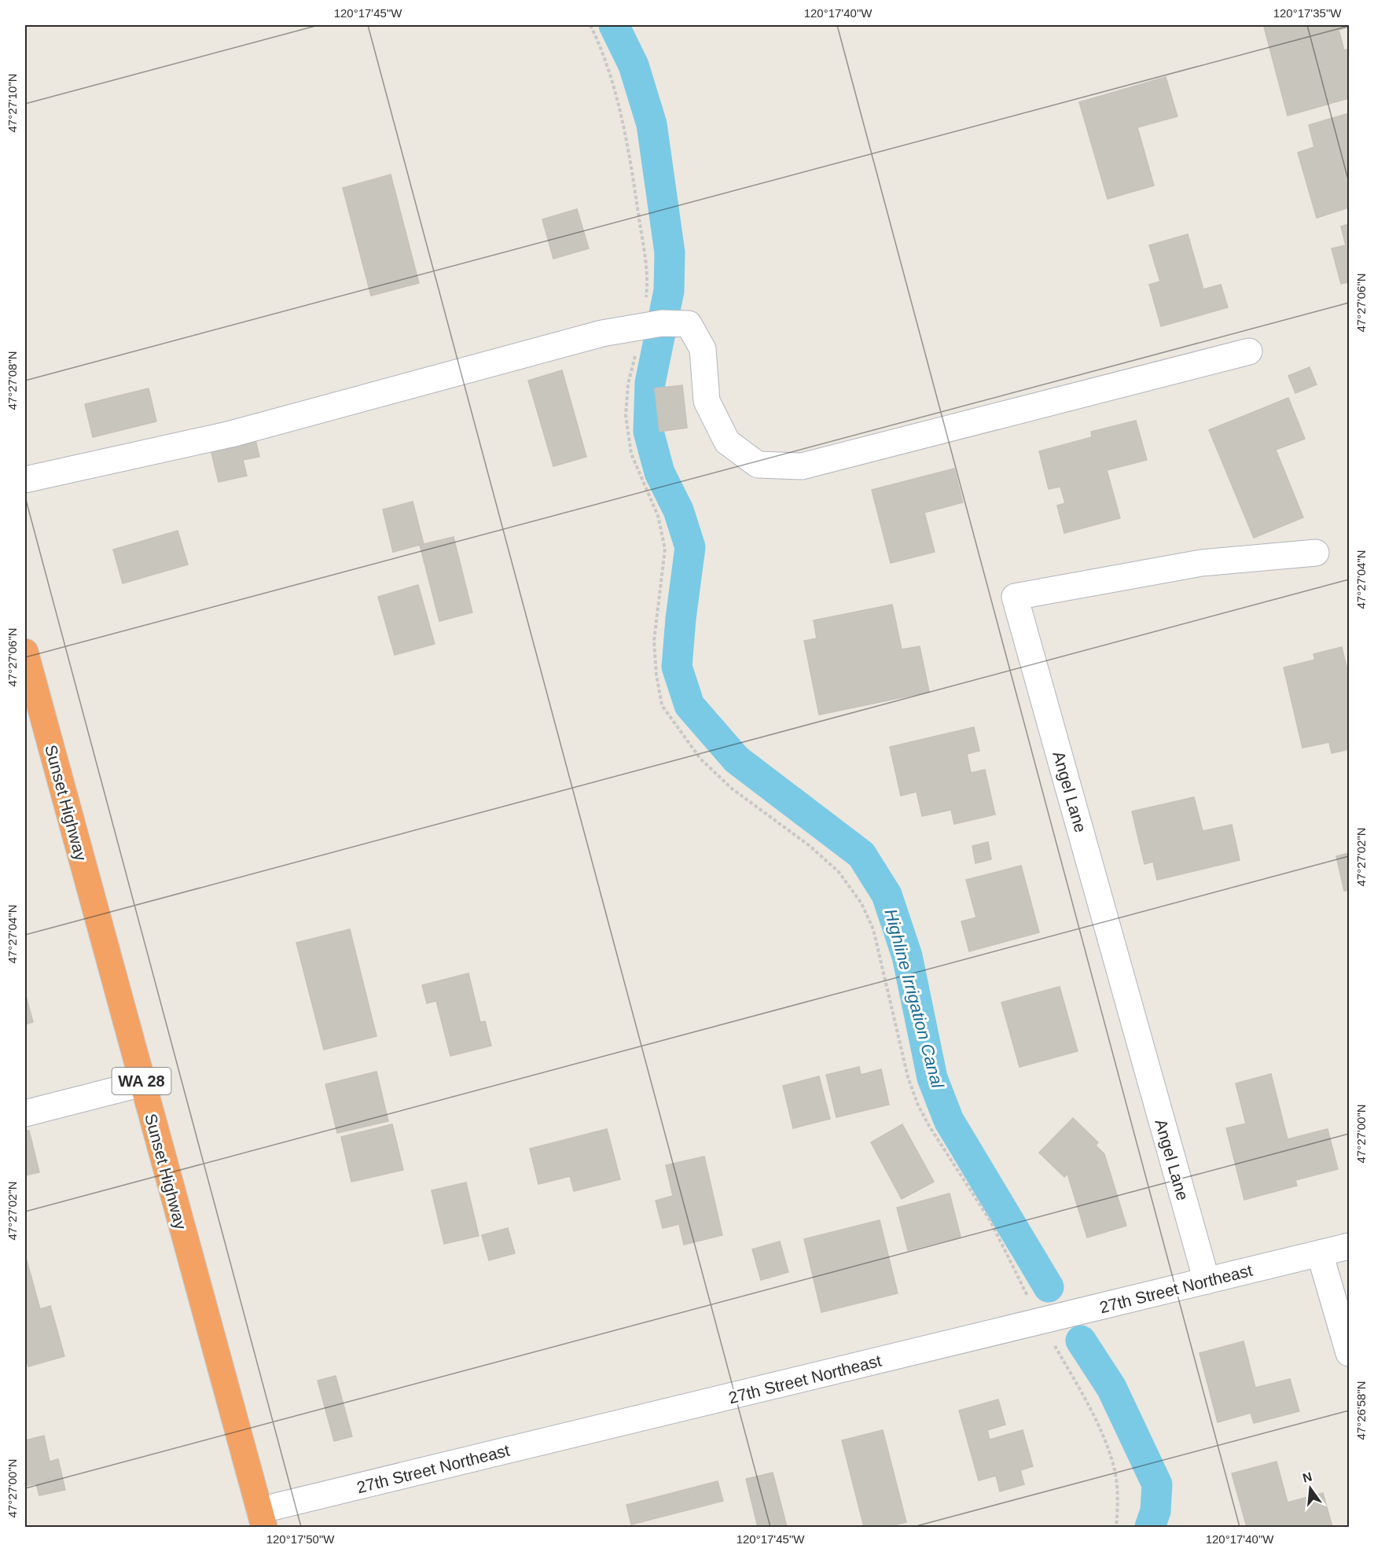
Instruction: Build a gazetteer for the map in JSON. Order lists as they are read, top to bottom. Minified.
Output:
{"streets":{"highway":["Sunset Highway","WA 28"],"street":["Angel Lane","27th Street Northeast"]},"crossings":[["Angel Lane","27th Street Northeast"],["Sunset Highway","27th Street Northeast"]],"water":["Highline Irrigation Canal"],"north":"top","coordinates":["120°17'45\"W","120°17'40\"W","120°17'35\"W","47°27'10\"N","47°27'06\"N","47°27'08\"N","47°27'04\"N","47°27'02\"N","47°27'00\"N","47°26'58\"N","120°17'50\"W"]}
